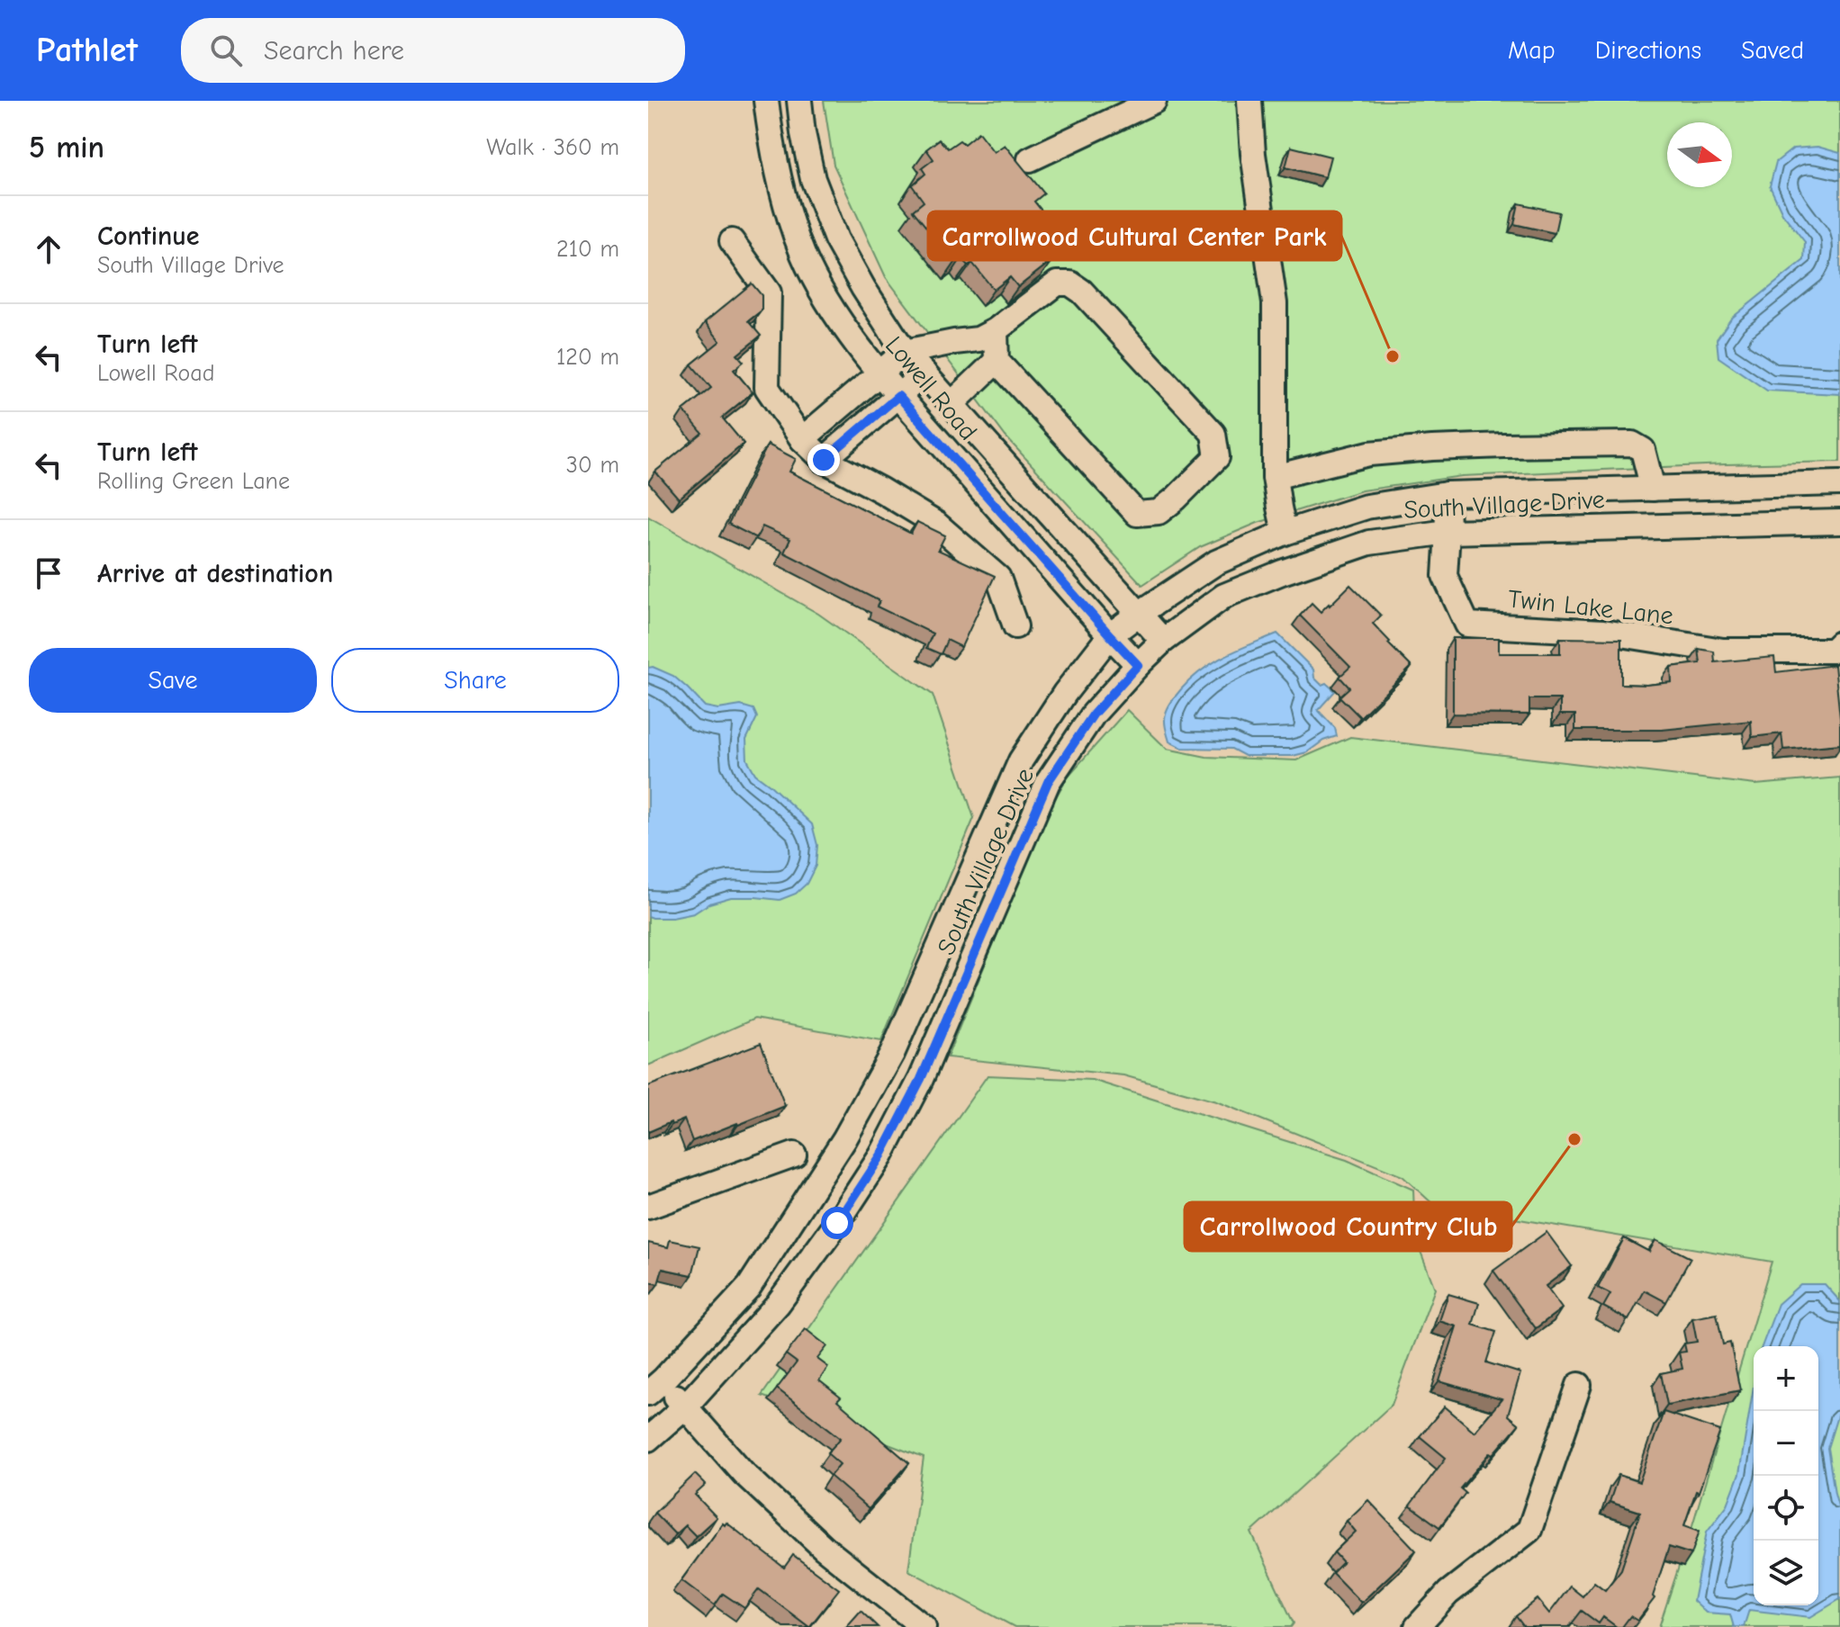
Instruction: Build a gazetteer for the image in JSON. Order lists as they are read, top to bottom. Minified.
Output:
{"streets":{"street":["Lowell Road","South Village Drive","Twin Lake Lane"]},"crossings":[["Lowell Road","South Village Drive"],["South Village Drive","Twin Lake Lane"]],"places":["Carrollwood Cultural Center Park","Carrollwood Country Club"],"north":"right","page":{"header":"Pathlet","search":"Search here","nav":["Map","Directions","Saved"],"heading":["5 min","Walk · 360 m"],"list":[["Continue","South Village Drive","210 m"],["Turn left","Lowell Road","120 m"],["Turn left","Rolling Green Lane","30 m"],"Arrive at destination"],"buttons":["Save","Share"],"map_buttons":["+","−"]}}
